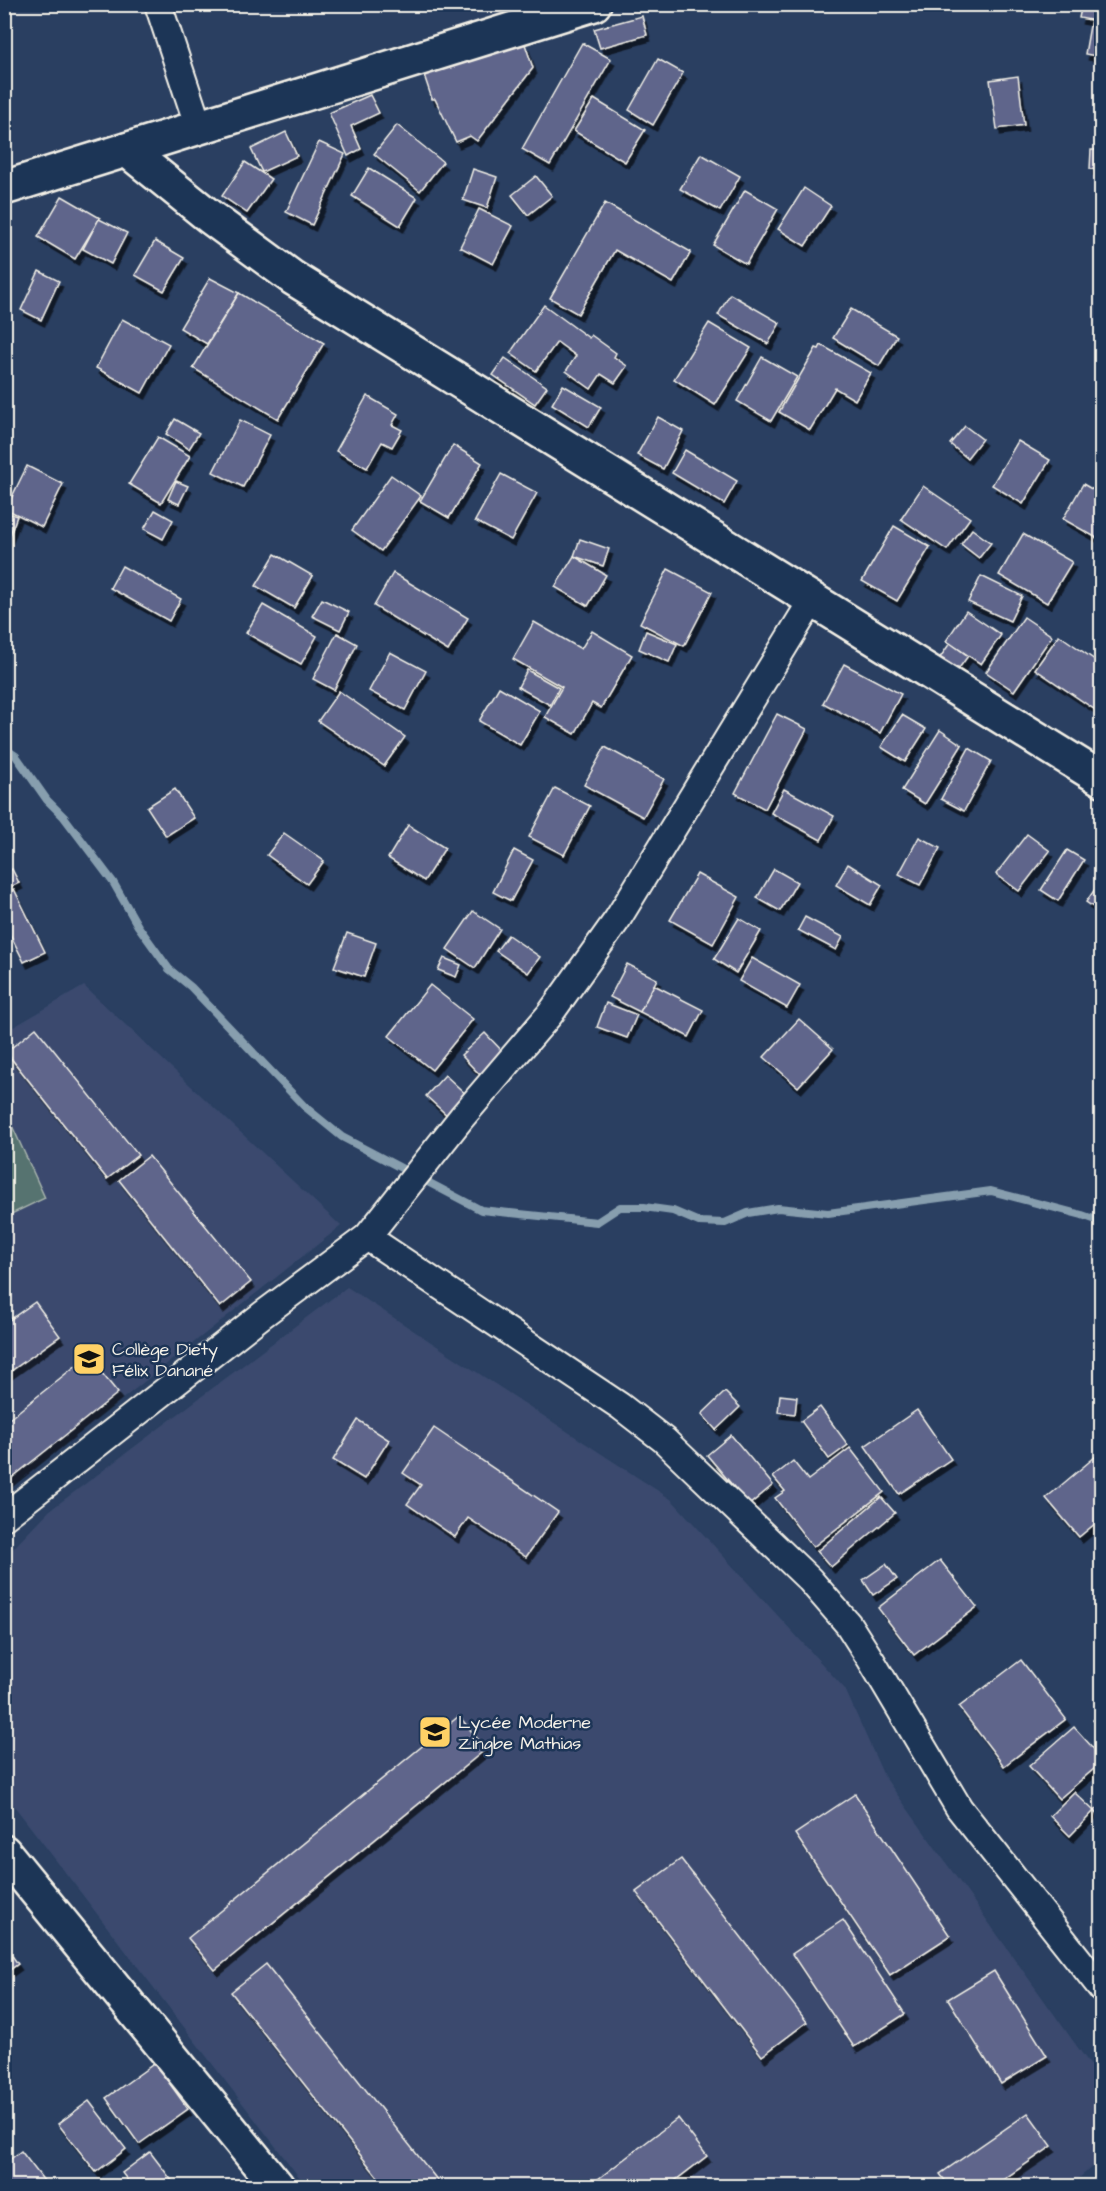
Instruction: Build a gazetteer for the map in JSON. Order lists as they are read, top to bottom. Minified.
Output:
{"places":{"school or university":["Collège Diety Félix Danané","Lycée Moderne Zingbe Mathias"]}}
